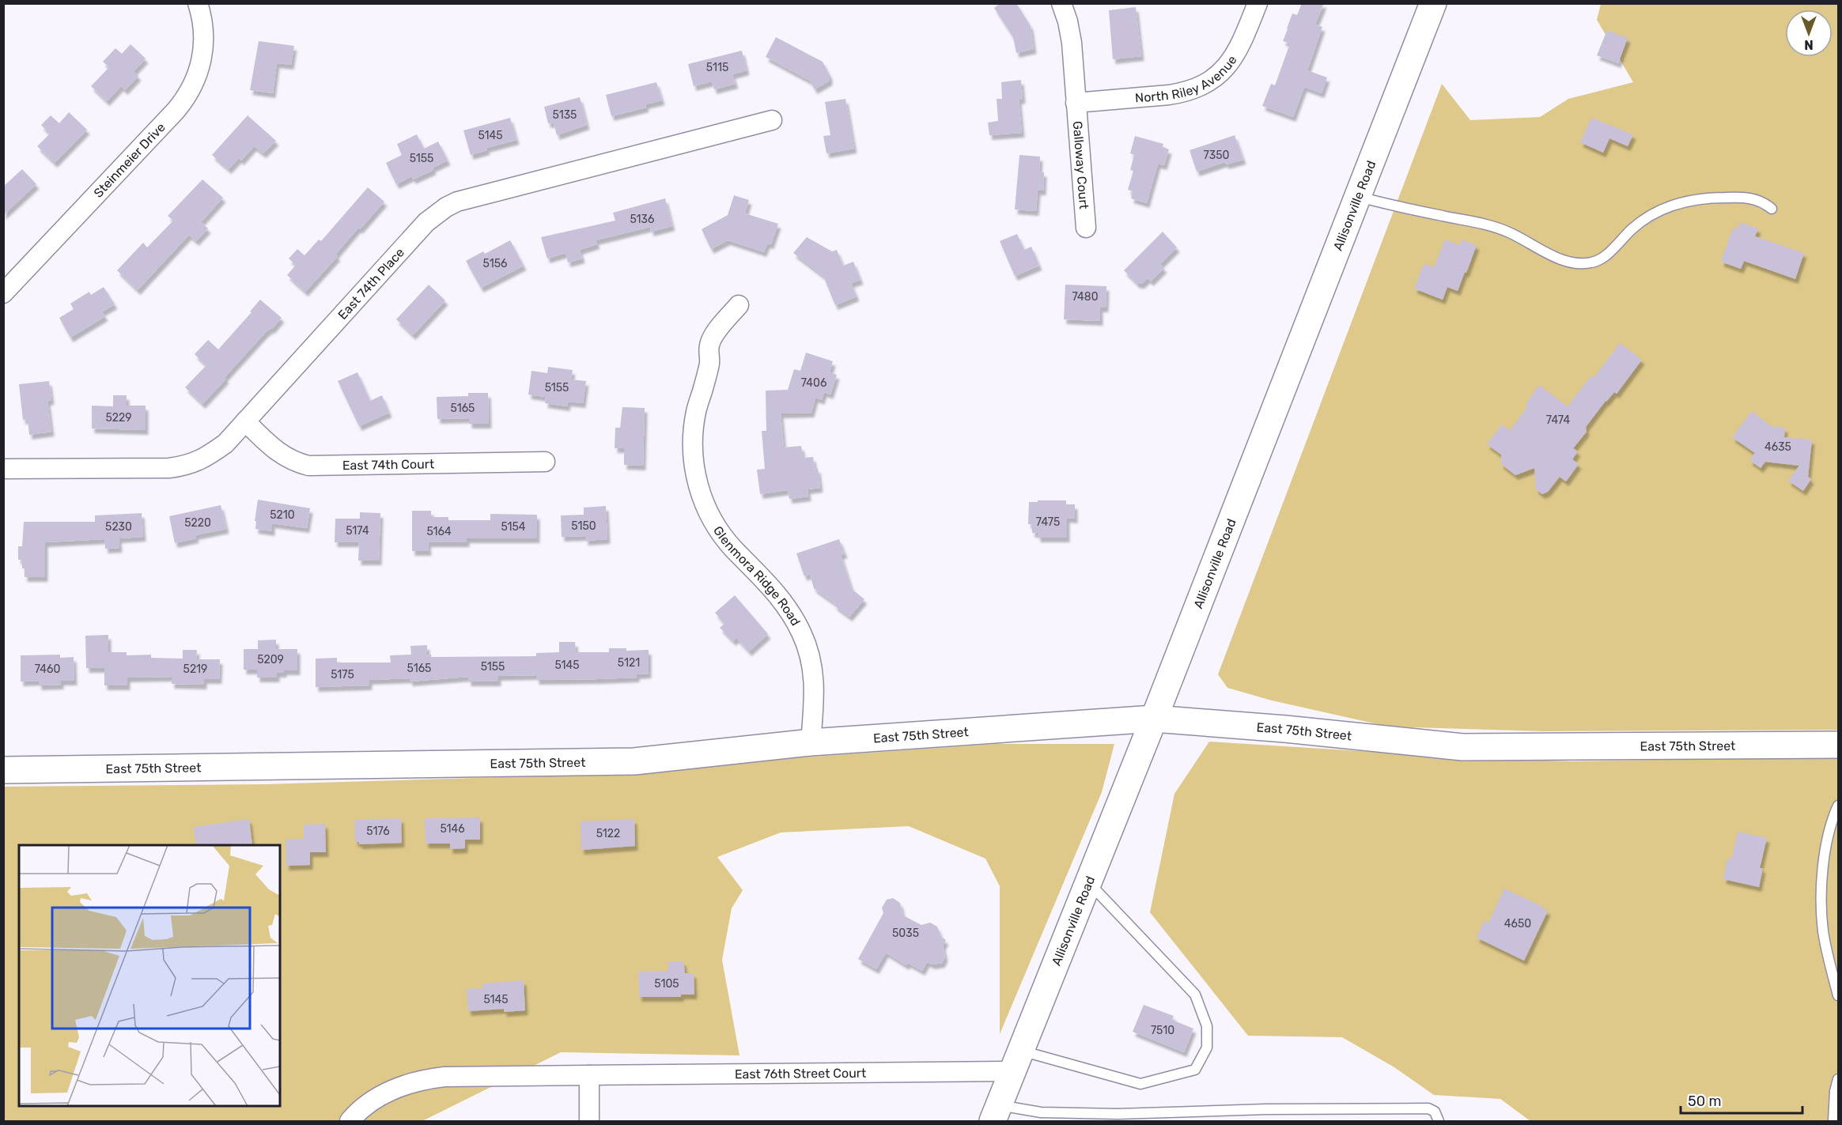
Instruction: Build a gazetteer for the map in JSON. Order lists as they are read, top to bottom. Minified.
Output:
{"streets":{"street":["North Riley Avenue","Steinmeier Drive","Galloway Court","Allisonville Road","East 74th Place","East 74th Court","Glenmora Ridge Road","East 75th Street","East 76th Street Court"]},"crossings":[["North Riley Avenue","Galloway Court"],["Allisonville Road","East 75th Street"],["Allisonville Road","East 76th Street Court"],["East 74th Place","East 74th Court"],["Glenmora Ridge Road","East 75th Street"]],"house_numbers":["5115","5135","5145","7350","5155","5136","5156","7480","7406","5155","5165","5229","7474","4635","5210","7475","5220","5150","5230","5154","5174","5164","5209","5121","5145","5155","5165","7460","5219","5175","5146","5176","5122","4650","5035","5105","5145","7510"],"scale_bar":"50 m","north":"bottom"}
